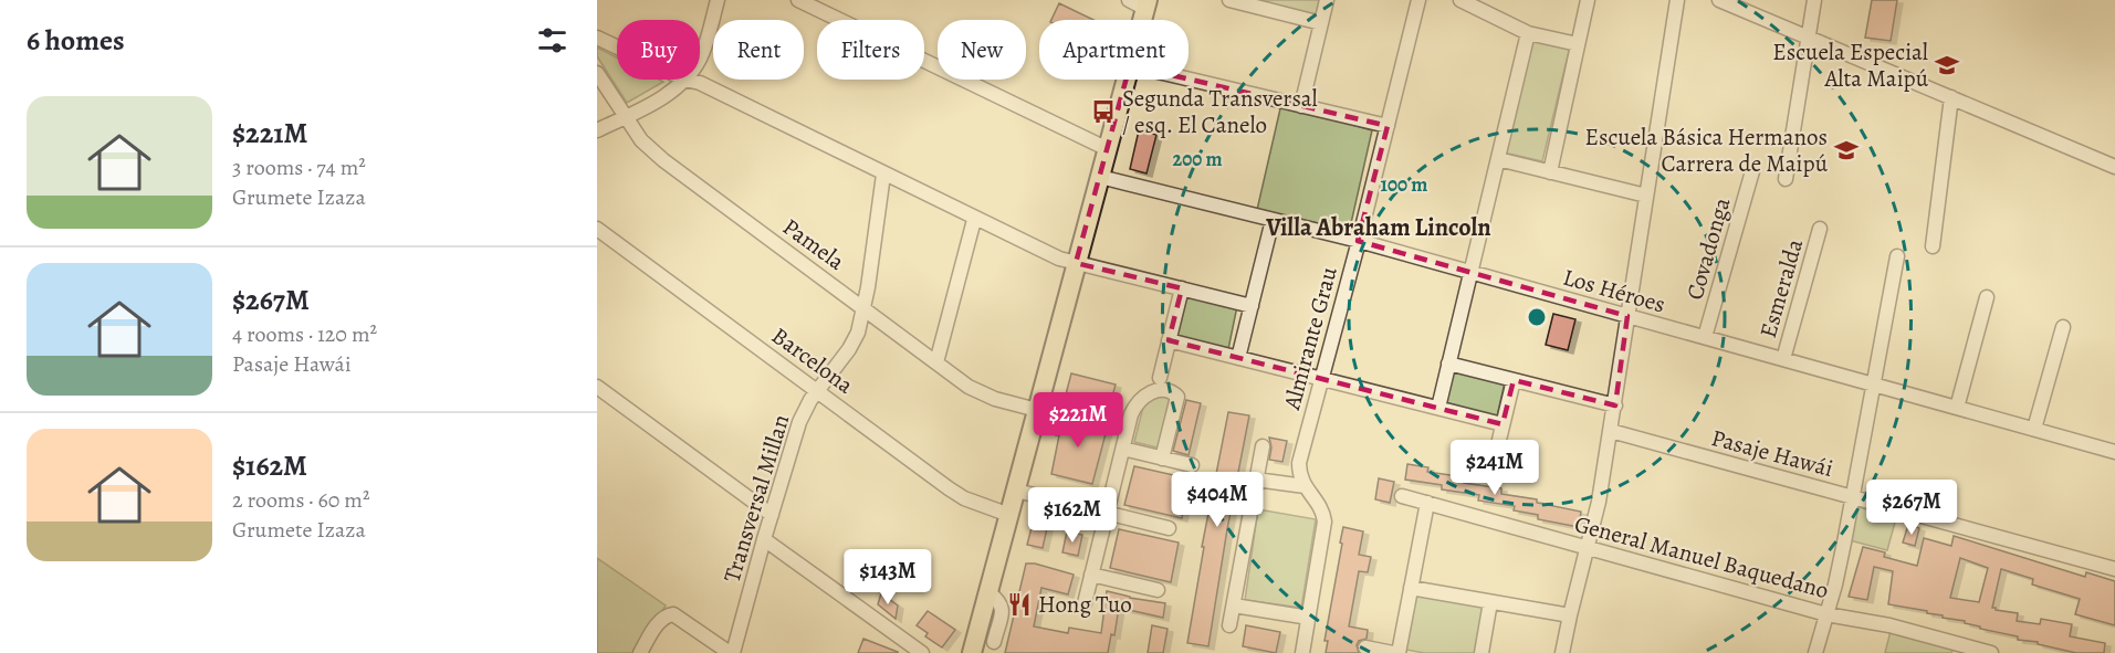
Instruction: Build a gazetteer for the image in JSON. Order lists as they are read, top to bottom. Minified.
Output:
{"streets":{"street":["Pamela","Covadonga","Esmeralda","Los Héroes","Almirante Grau","Barcelona","Pasaje Hawái","Transversal Millan","General Manuel Baquedano"]},"crossings":[["Pamela","Transversal Millan"],["Covadonga","Los Héroes"],["Esmeralda","Los Héroes"],["Los Héroes","Almirante Grau"],["Barcelona","Transversal Millan"]],"districts":["Villa Abraham Lincoln"],"places":{"school or university":["Escuela Especial Alta Maipú","Escuela Básica Hermanos Carrera de Maipú"],"bus stop":["Segunda Transversal / esq. El Canelo"],"restaurant":["Hong Tuo"]},"page":{"heading":"6 homes","chip":["Buy","Rent","Filters","New","Apartment"],"list":[{"name":"$221M","note":"3 rooms · 74 m² · Grumete Izaza"},{"name":"$267M","note":"4 rooms · 120 m² · Pasaje Hawái"},{"name":"$162M","note":"2 rooms · 60 m² · Grumete Izaza"}],"price":["$221M","$241M","$404M","$267M","$162M","$143M"]},"rings":["200 m","100 m"]}
